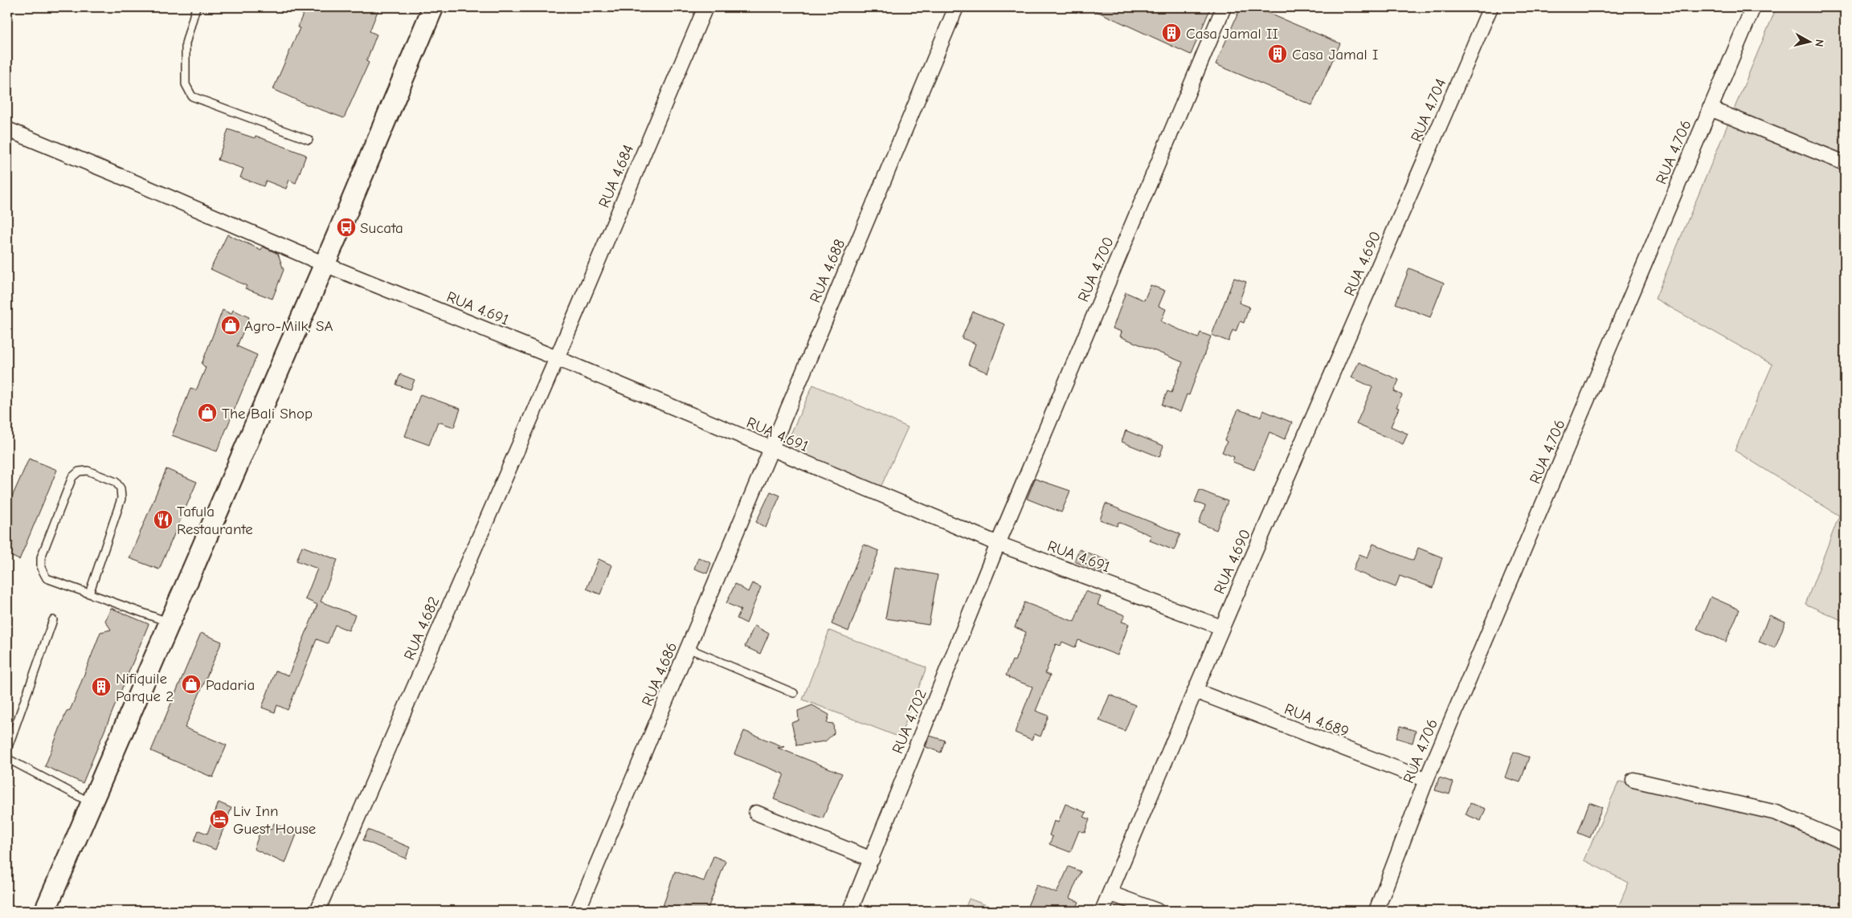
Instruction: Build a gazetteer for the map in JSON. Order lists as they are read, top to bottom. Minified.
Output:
{"streets":{"street":["RUA 4.704","RUA 4.706","RUA 4.684","RUA 4.690","RUA 4.700","RUA 4.688","RUA 4.691","RUA 4.682","RUA 4.686","RUA 4.689","RUA 4.702"]},"crossings":[["RUA 4.704","RUA 4.690"],["RUA 4.706","RUA 4.689"],["RUA 4.684","RUA 4.691"],["RUA 4.684","RUA 4.682"],["RUA 4.690","RUA 4.691"],["RUA 4.690","RUA 4.689"],["RUA 4.700","RUA 4.691"],["RUA 4.700","RUA 4.702"],["RUA 4.688","RUA 4.691"],["RUA 4.688","RUA 4.686"],["RUA 4.691","RUA 4.682"],["RUA 4.691","RUA 4.686"],["RUA 4.691","RUA 4.702"]],"places":{"building":["Casa Jamal II","Casa Jamal I","Nifiquile Parque 2"],"bus stop":["Sucata"],"shop":["Agro-Milk, SA","The Bali Shop","Padaria"],"restaurant":["Tafula Restaurante"],"hotel":["Liv Inn Guest House"]},"north":"right"}
